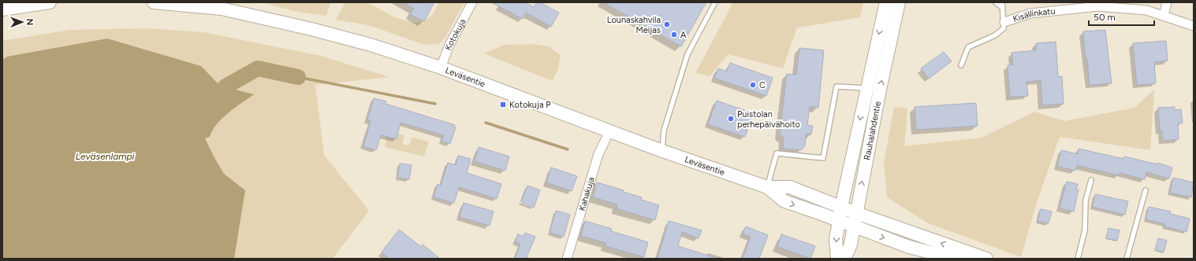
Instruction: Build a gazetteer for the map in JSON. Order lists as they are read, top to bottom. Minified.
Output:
{"streets":{"main road":["Leväsentie","Rauhalahdentie"],"street":["Kisällinkatu","Kotokuja","Kahakuja"]},"crossings":[["Kotokuja","Leväsentie"],["Leväsentie","Rauhalahdentie"],["Leväsentie","Kahakuja"]],"water":["Leväsenlampi"],"places":{"other":["Lounaskahvila Meijas","A","C","Puistolan perhepäivähoito"],"transit":["Kotokuja P"]},"scale_bar":"50 m","north":"right"}
